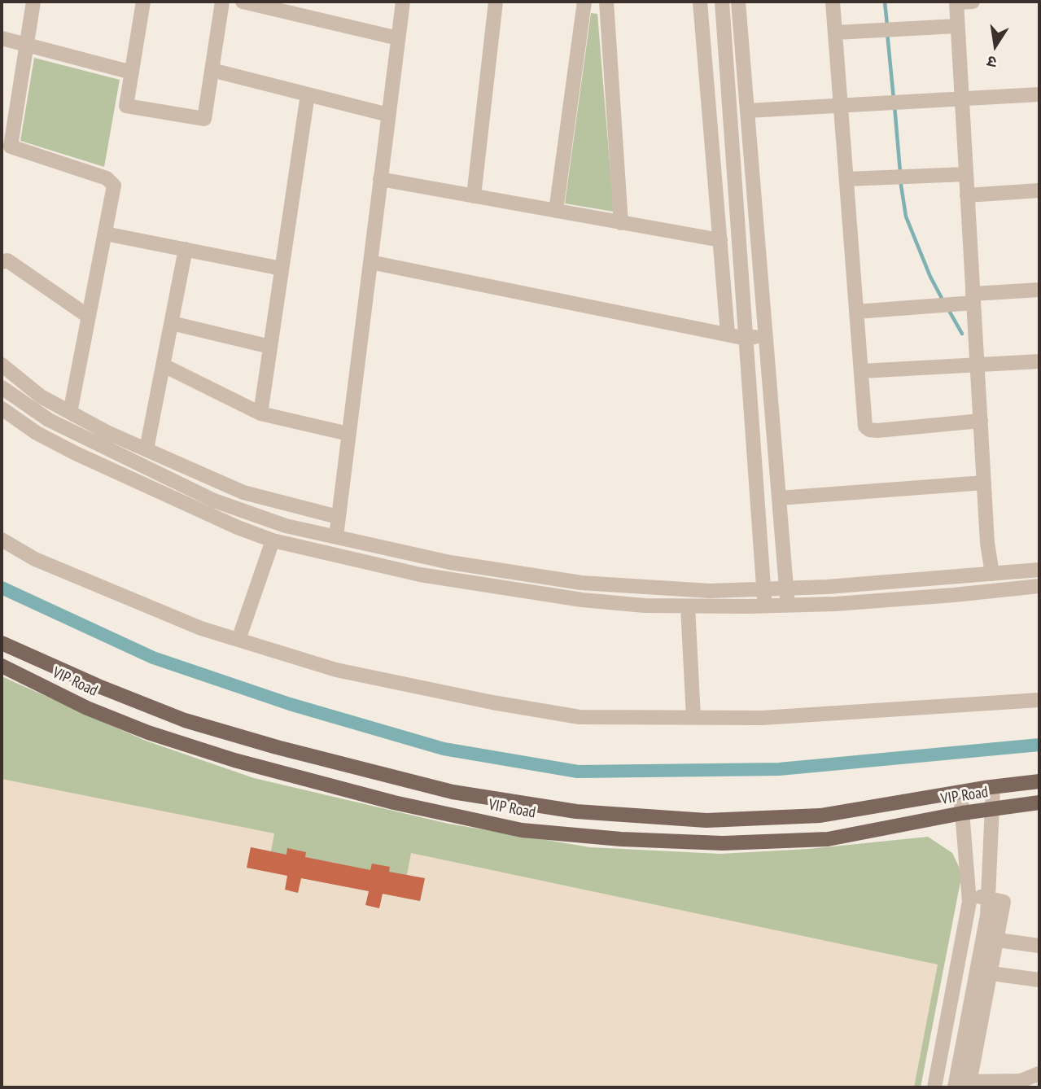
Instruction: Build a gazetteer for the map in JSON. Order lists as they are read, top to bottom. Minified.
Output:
{"streets":{"main road":["VIP Road"]},"north":"bottom"}
